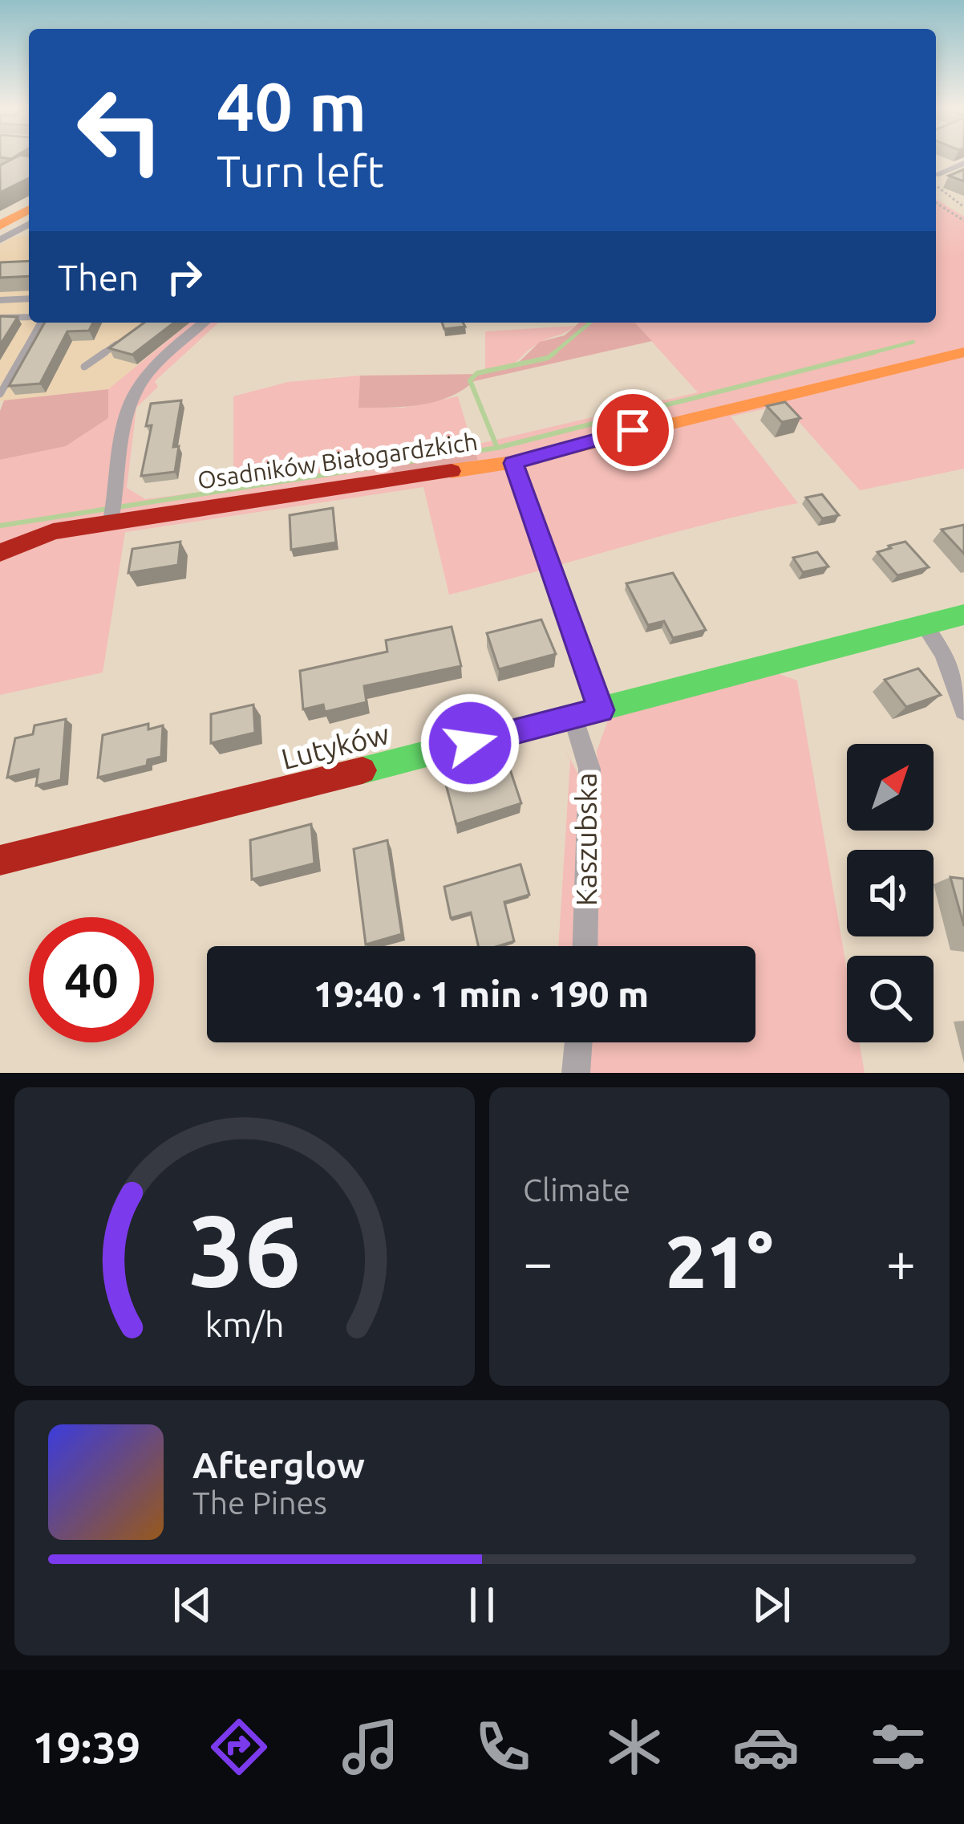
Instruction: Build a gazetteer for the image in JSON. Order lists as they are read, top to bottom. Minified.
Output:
{"streets":{"street":["Osadników Białogardzkich","Lutyków","Kaszubska"]},"crossings":[["Lutyków","Kaszubska"]],"north":"top right","page":{"turn":["40 m","Turn left"],"then":"Then","limit":"40","trip":"19:40 · 1 min · 190 m","tile":"Climate","heat":["−","21°","+"],"song":["Afterglow","The Pines"],"tabs":"19:39","gauge":["36","km/h"]}}
